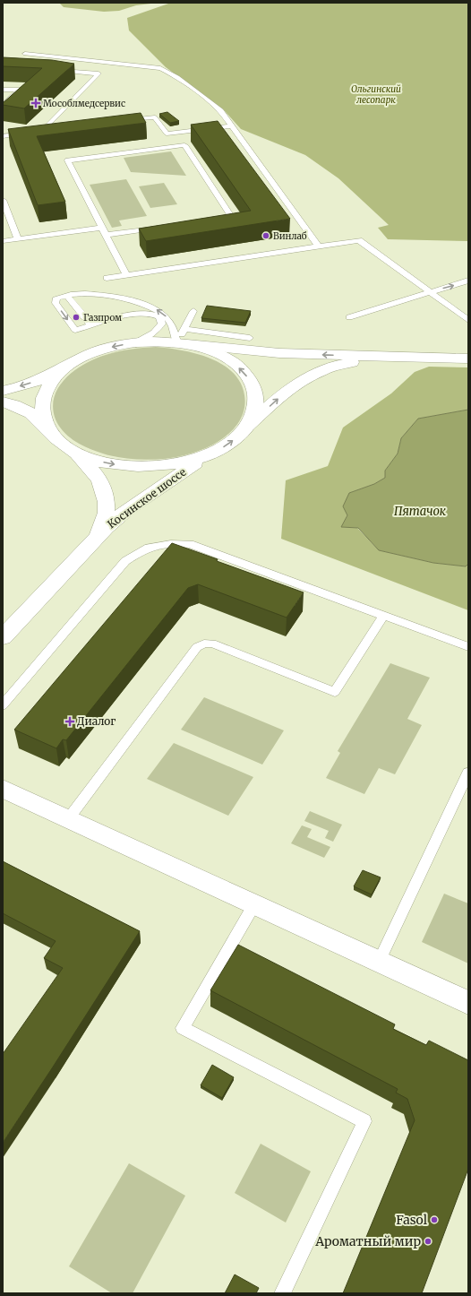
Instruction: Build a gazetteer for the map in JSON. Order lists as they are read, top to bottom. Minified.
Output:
{"streets":{"main road":["Косинское шоссе"]},"water":["Пятачок"],"parks":["Ольгинский лесопарк"],"places":{"health":["Мособлмедсервис","Диалог"],"other":["Винлаб","Газпром","Fasol","Ароматный мир"]}}
